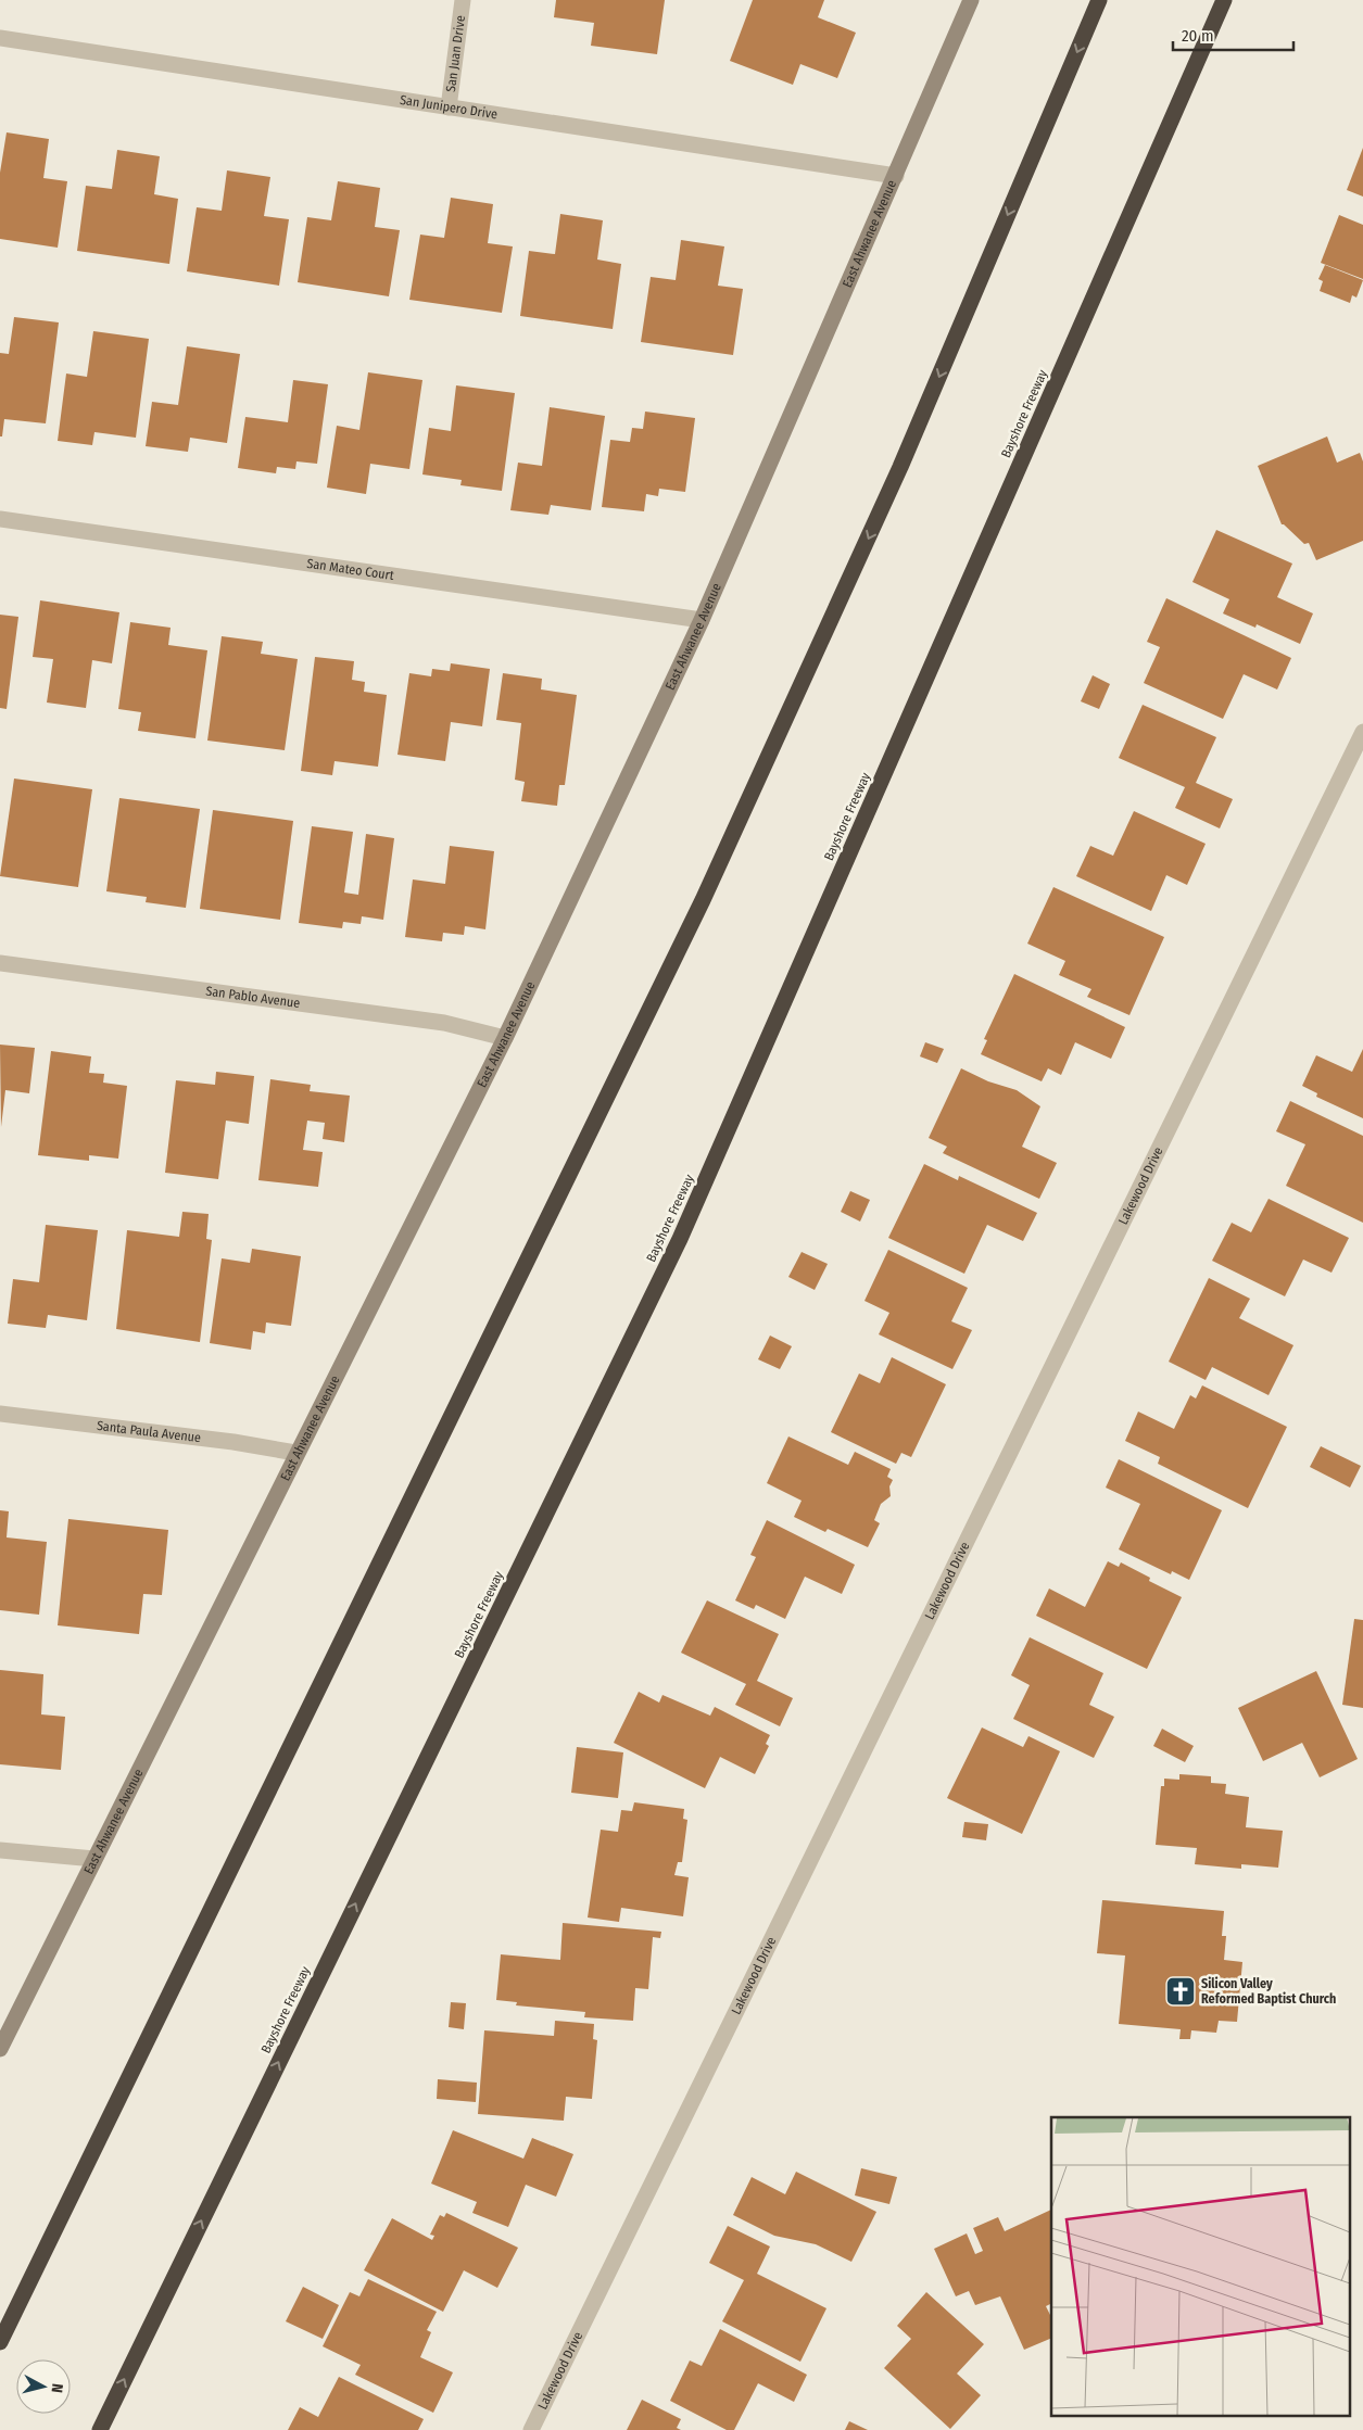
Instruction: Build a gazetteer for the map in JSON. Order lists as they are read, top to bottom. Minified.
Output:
{"streets":{"highway":["Bayshore Freeway"],"street":["San Juan Drive","San Junipero Drive","East Ahwanee Avenue","San Mateo Court","San Pablo Avenue","Lakewood Drive","Santa Paula Avenue"]},"crossings":[["San Juan Drive","San Junipero Drive"],["San Junipero Drive","East Ahwanee Avenue"],["East Ahwanee Avenue","San Mateo Court"],["East Ahwanee Avenue","San Pablo Avenue"],["East Ahwanee Avenue","Santa Paula Avenue"]],"places":{"church":["Silicon Valley Reformed Baptist Church"]},"scale_bar":"20 m","north":"right"}
